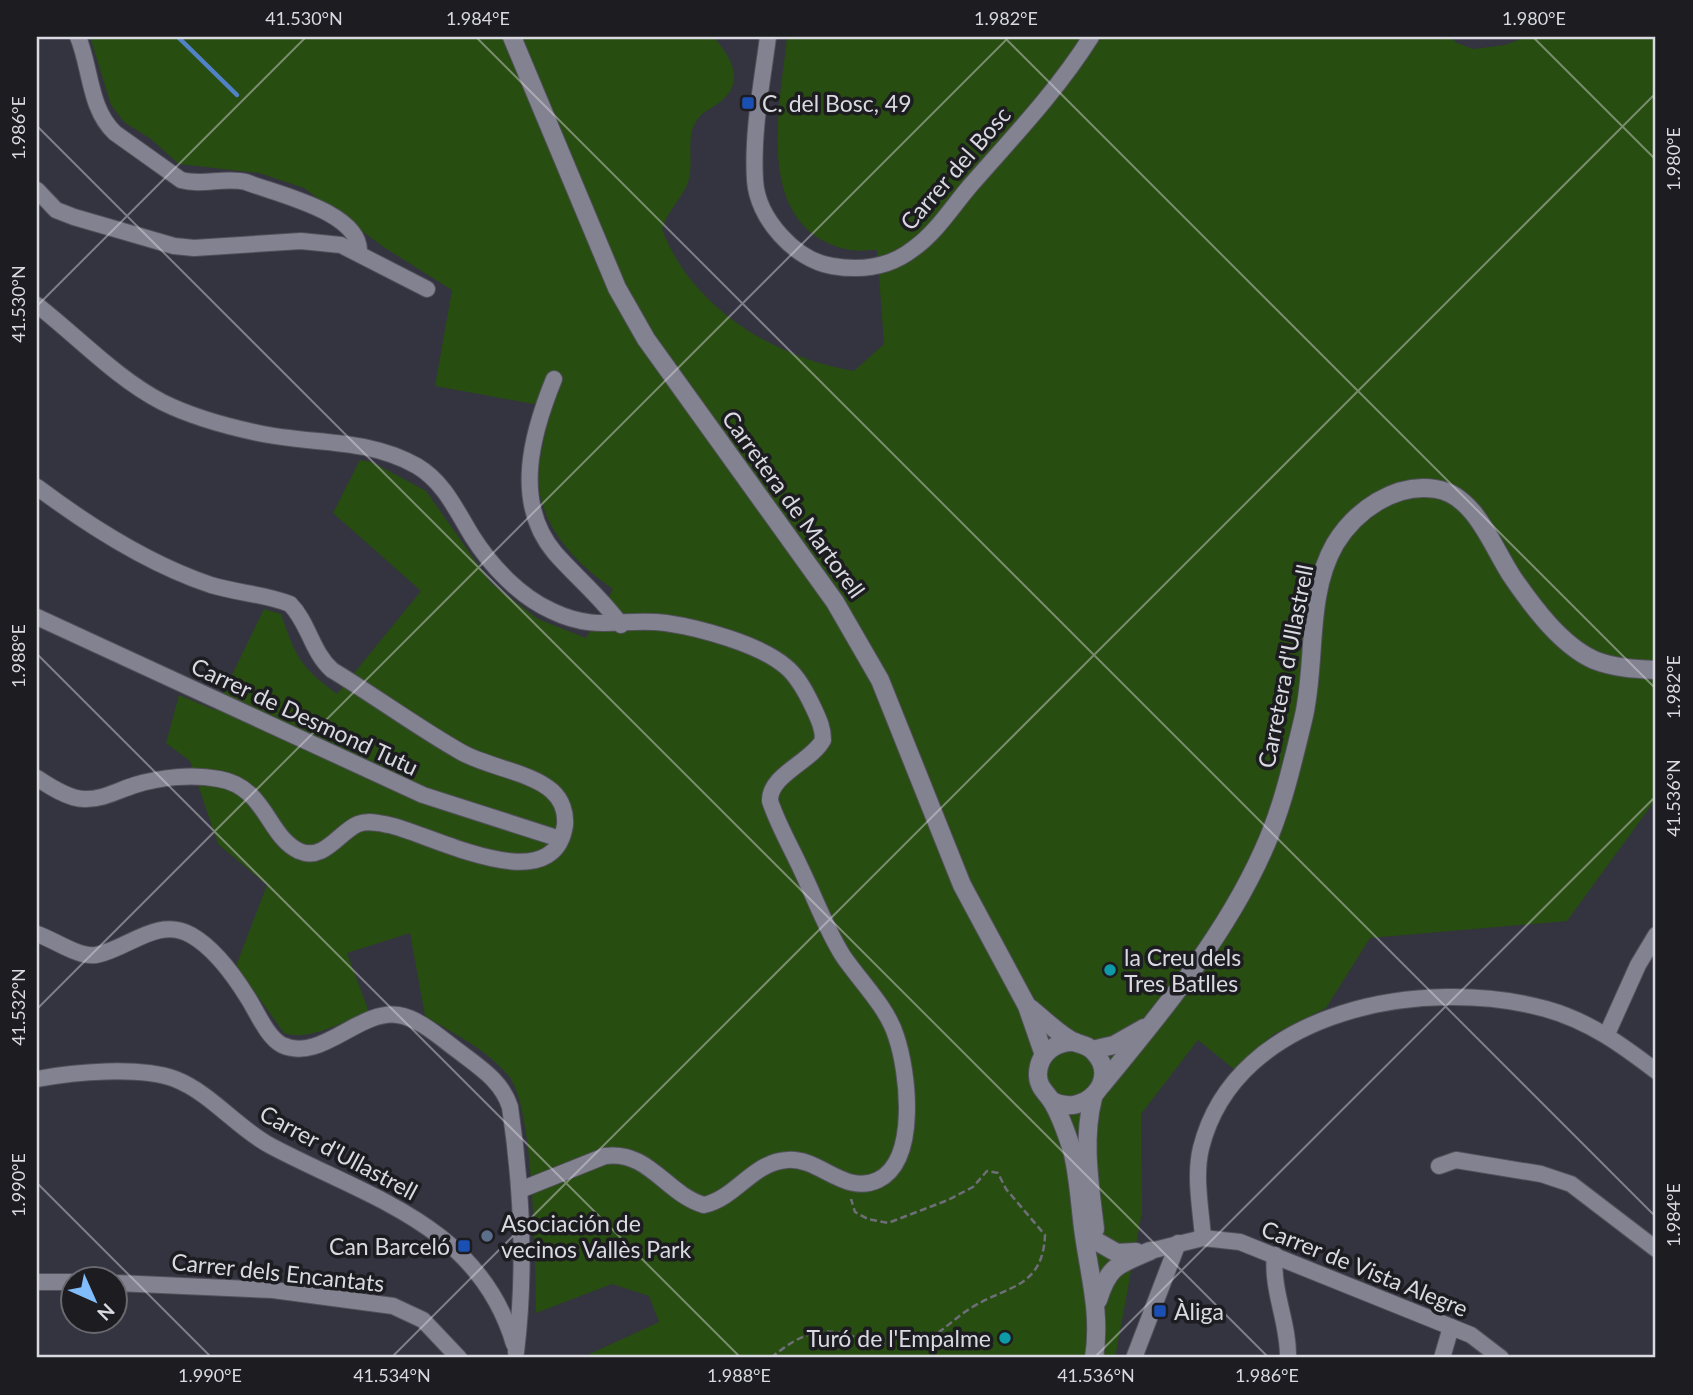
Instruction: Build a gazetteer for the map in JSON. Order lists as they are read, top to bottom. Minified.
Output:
{"streets":{"main road":["Carretera de Martorell","Carretera d'Ullastrell"],"street":["Carrer del Bosc","Carrer de Desmond Tutu","Carrer d'Ullastrell","Carrer de Vista Alegre","Carrer dels Encantats"]},"crossings":[["Carretera de Martorell","Carretera d'Ullastrell"]],"places":{"transit":["C. del Bosc, 49","Can Barceló","Àliga"],"other":["la Creu dels Tres Batlles","Asociación de vecinos Vallès Park","Turó de l'Empalme"]},"north":"bottom right","coordinates":["41.530°N","1.984°E","1.982°E","1.980°E","1.986°E","1.988°E","41.536°N","41.532°N","1.990°E","41.534°N"]}
